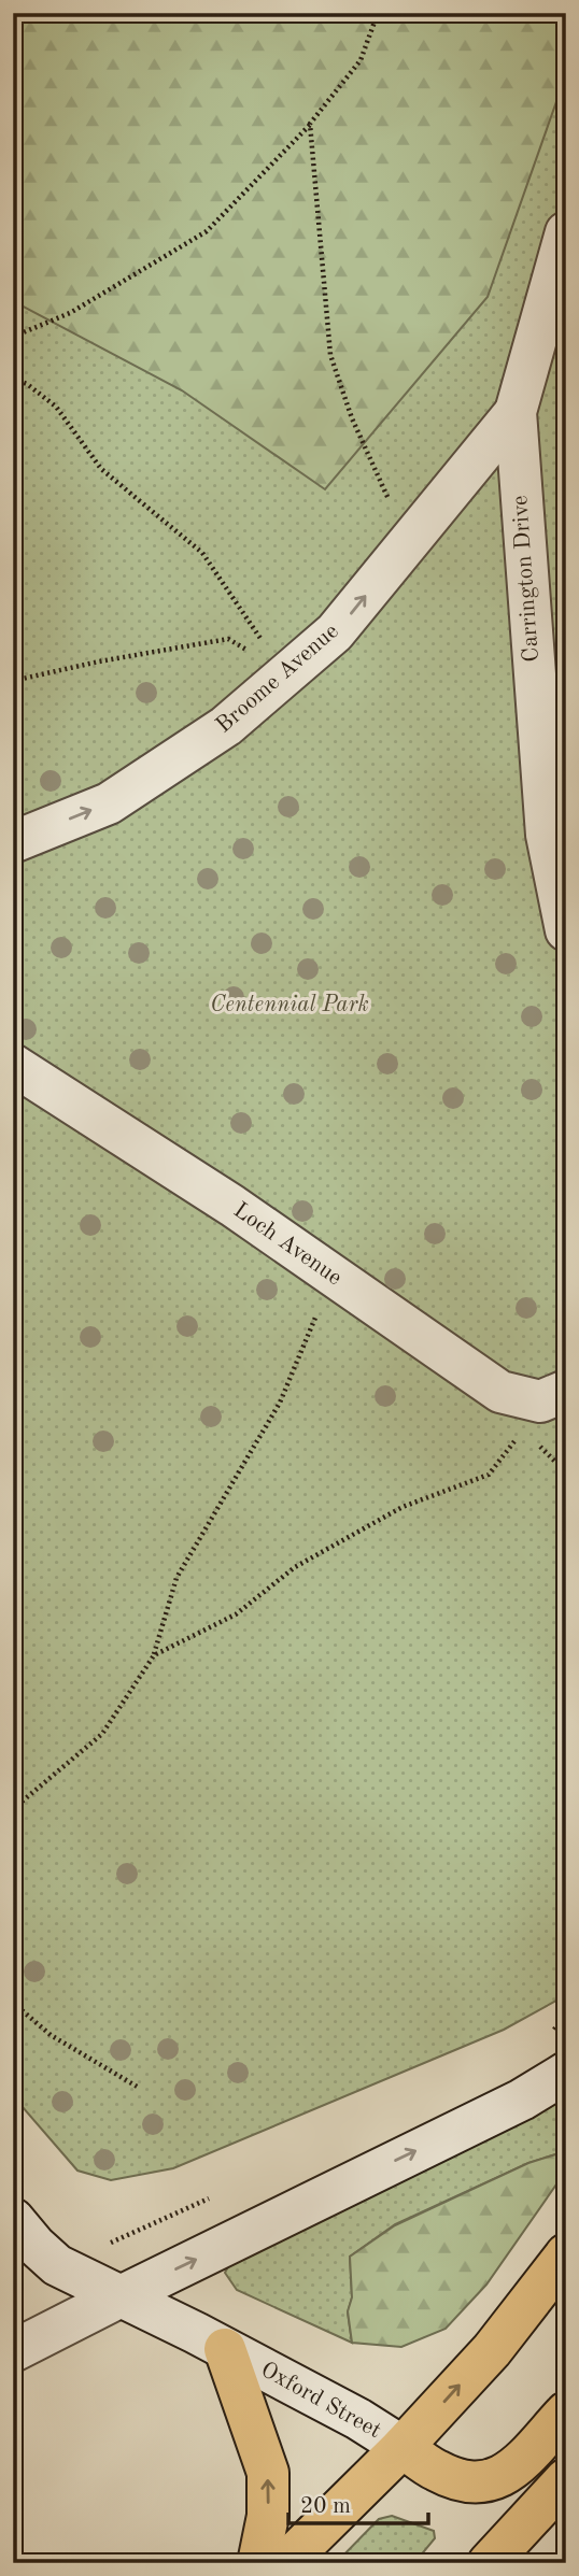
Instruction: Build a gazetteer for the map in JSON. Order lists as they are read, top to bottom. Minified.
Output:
{"streets":{"main road":["Oxford Street"],"street":["Carrington Drive","Broome Avenue","Loch Avenue"]},"crossings":[["Carrington Drive","Broome Avenue"]],"one_way":["Broome Avenue"],"parks":["Centennial Park"],"scale_bar":"20 m"}
